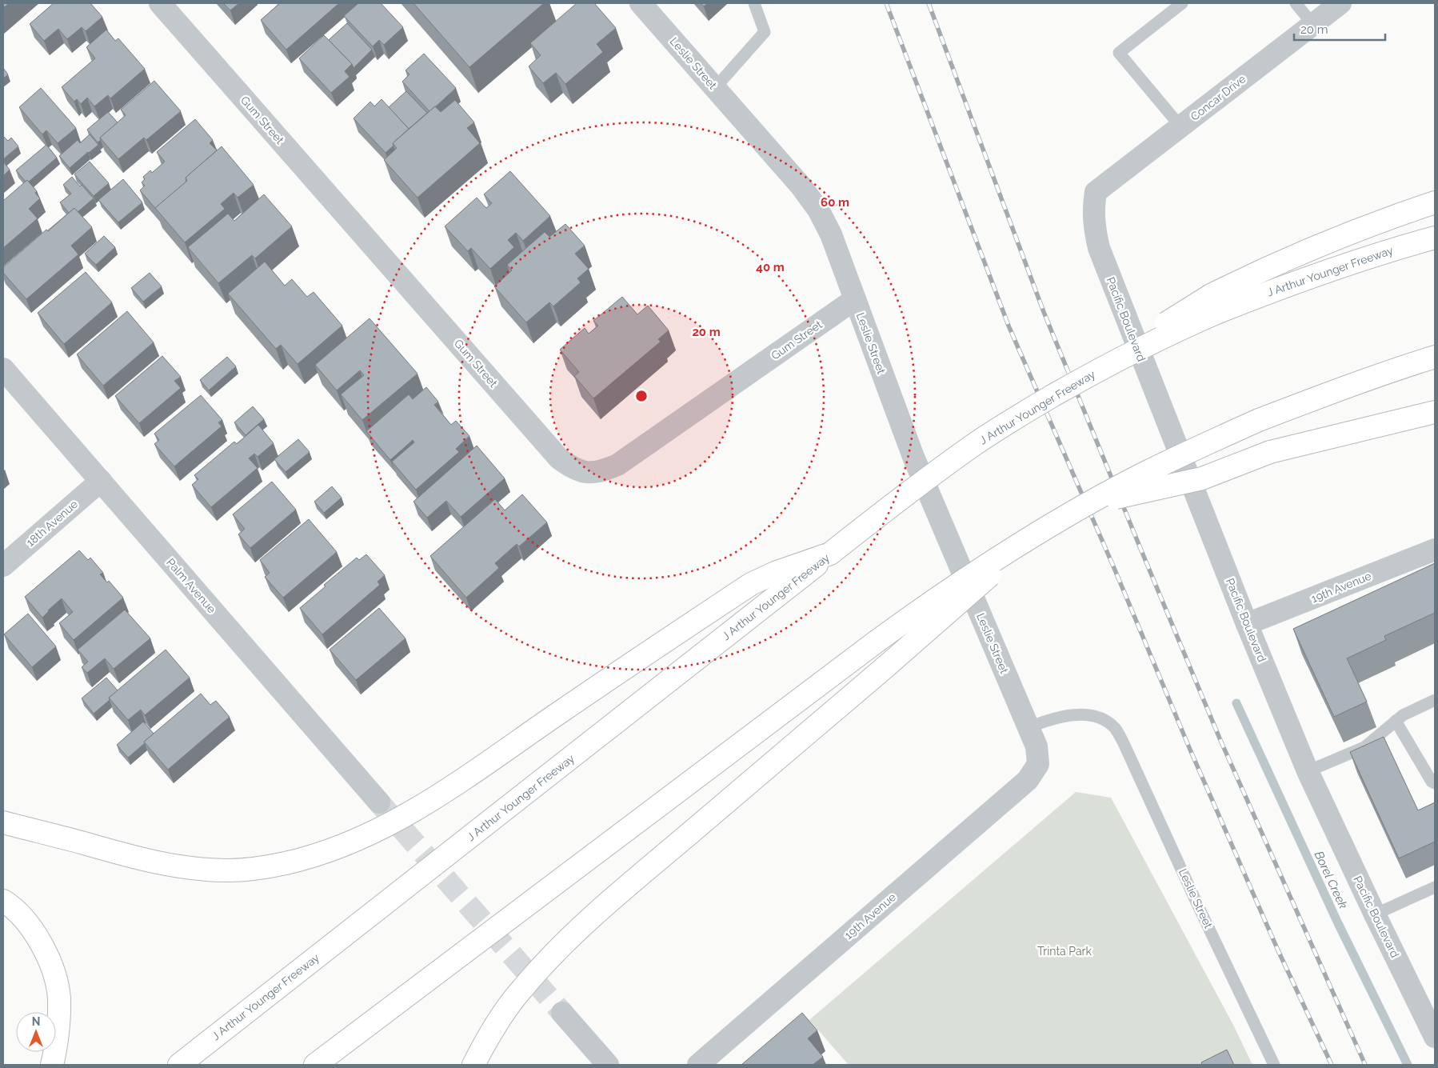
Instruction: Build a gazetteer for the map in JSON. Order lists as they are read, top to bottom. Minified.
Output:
{"streets":{"highway":["J Arthur Younger Freeway"],"street":["Leslie Street","Concar Drive","Gum Street","Pacific Boulevard","18th Avenue","Palm Avenue","19th Avenue"]},"crossings":[["Leslie Street","Gum Street"],["Leslie Street","19th Avenue"],["Concar Drive","Pacific Boulevard"],["Pacific Boulevard","19th Avenue"],["18th Avenue","Palm Avenue"]],"water":["Borel Creek"],"parks":["Trinta Park"],"scale_bar":"20 m","north":"top","rings":["60 m","40 m","20 m"]}
